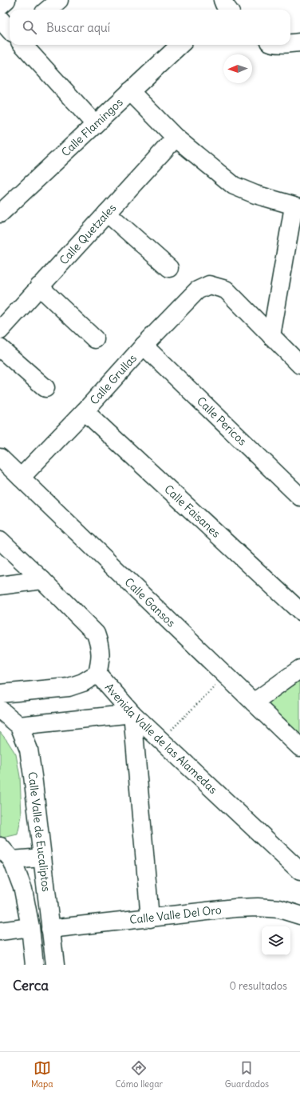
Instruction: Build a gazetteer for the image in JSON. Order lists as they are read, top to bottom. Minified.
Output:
{"streets":{"street":["Calle Flamingos","Calle Quetzales","Calle Grullas","Calle Pericos","Calle Faisanes","Calle Gansos","Avenida Valle de las Alamedas","Calle Valle de Eucaliptos","Calle Valle Del Oro"]},"crossings":[["Calle Grullas","Calle Pericos"],["Calle Grullas","Calle Faisanes"],["Calle Grullas","Calle Gansos"],["Calle Valle de Eucaliptos","Calle Valle Del Oro"]],"north":"left","page":{"search":"Buscar aquí","heading":["Cerca","0 resultados"],"nav":["Mapa","Cómo llegar","Guardados"]}}
